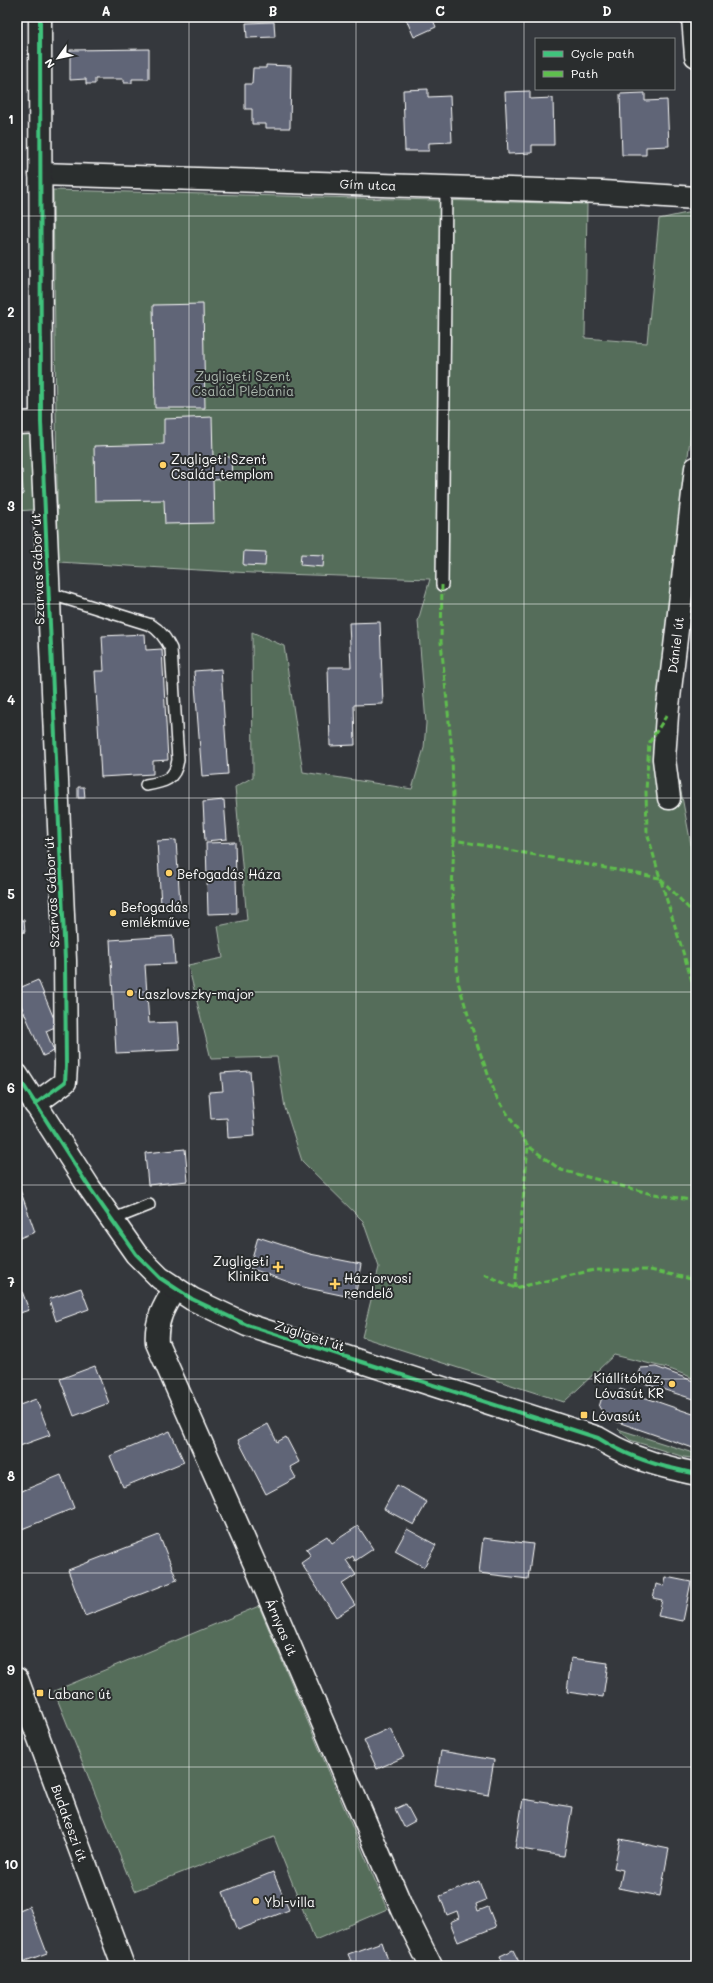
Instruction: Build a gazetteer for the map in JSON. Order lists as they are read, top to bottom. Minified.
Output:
{"streets":{"street":["Gím utca","Szarvas Gábor út","Dániel út","Zugligeti út","Árnyas út","Budakeszi út"]},"crossings":[["Gím utca","Szarvas Gábor út"],["Szarvas Gábor út","Zugligeti út"],["Zugligeti út","Árnyas út"]],"parks":["Zugligeti Szent Család Plébánia"],"places":{"other":["Zugligeti Szent Család-templom","Befogadás Háza","Befogadás emlékműve","Laszlovszky-major","Kiállítóház, Lóvasút KR","Ybl-villa"],"health":["Zugligeti Klinika","Háziorvosi rendelő"],"transit":["Lóvasút","Labanc út"]},"legend":["Cycle path","Path"],"north":"bottom left","grid":{"columns":["A","B","C","D"],"rows":["1","2","3","4","5","6","7","8","9","10"]}}
